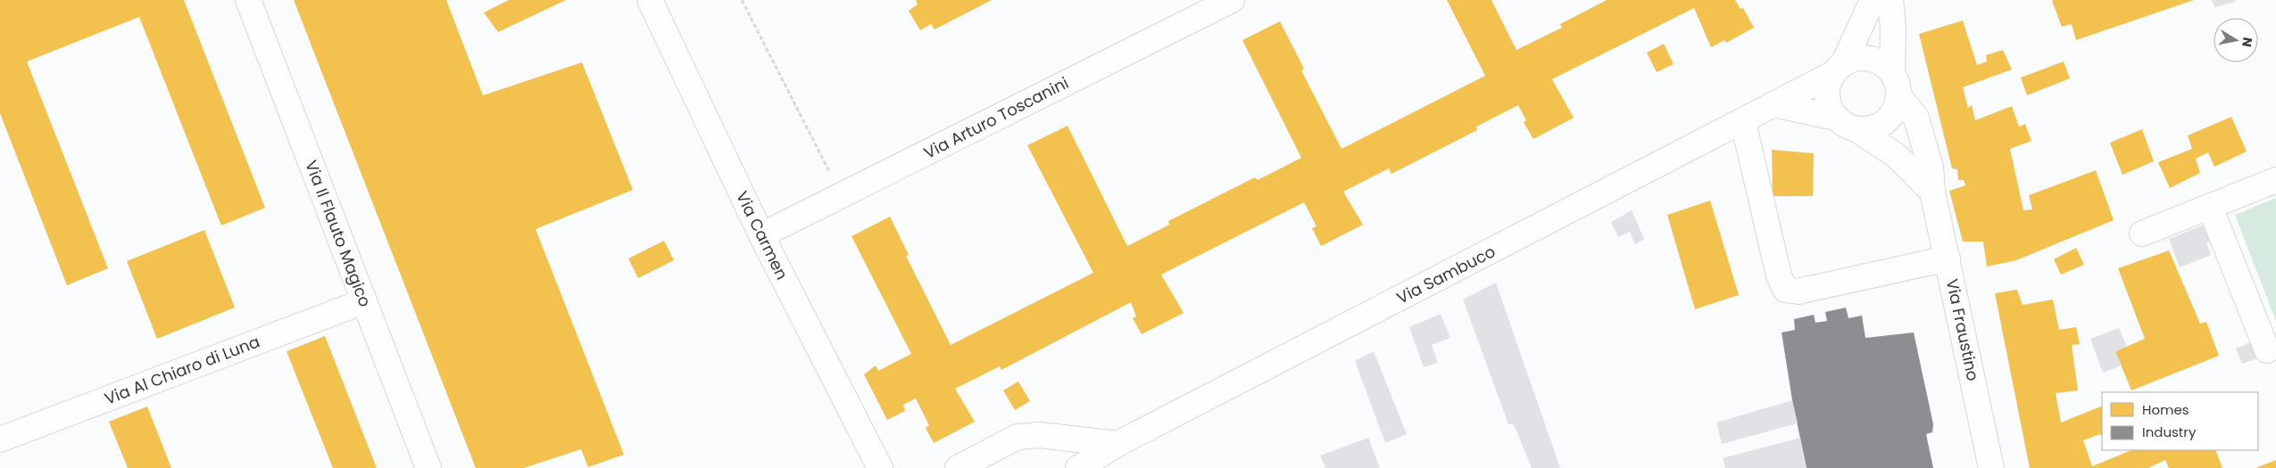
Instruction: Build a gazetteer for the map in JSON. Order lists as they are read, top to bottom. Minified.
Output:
{"streets":{"street":["Via Arturo Toscanini","Via Il Flauto Magico","Via Carmen","Via Sambuco","Via Fraustino","Via Al Chiaro di Luna"]},"crossings":[["Via Arturo Toscanini","Via Carmen"],["Via Il Flauto Magico","Via Al Chiaro di Luna"],["Via Sambuco","Via Fraustino"]],"legend":["Homes","Industry"],"north":"right"}
